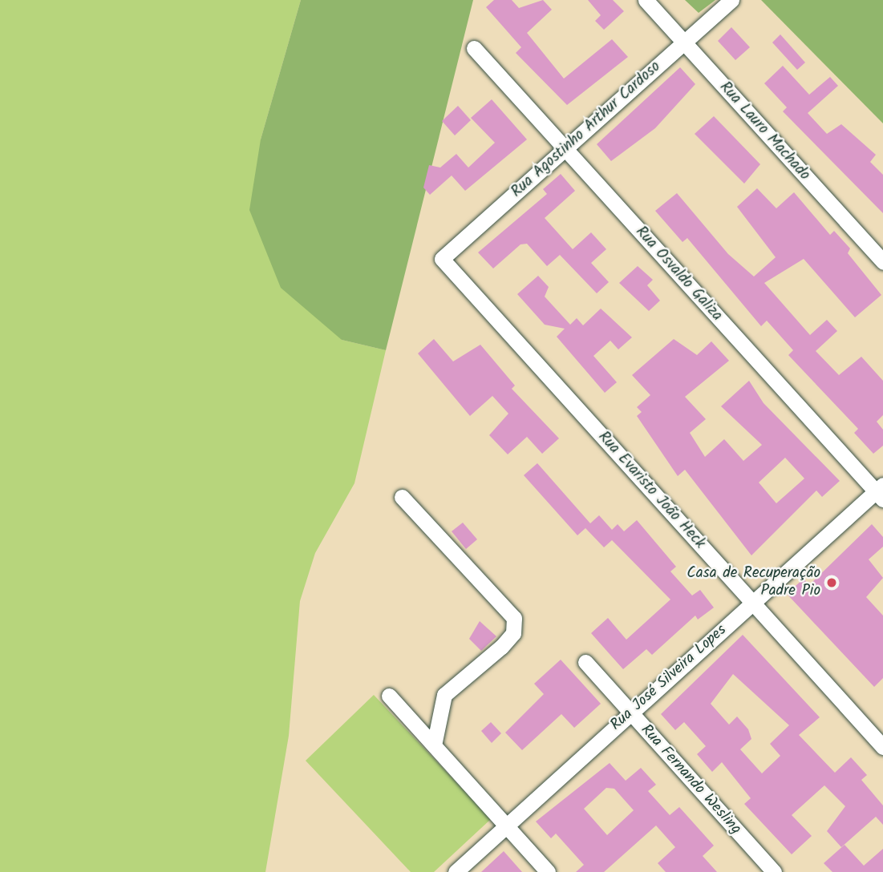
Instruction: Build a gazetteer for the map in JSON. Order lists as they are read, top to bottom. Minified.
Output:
{"streets":{"street":["Rua Agostinho Arthur Cardoso","Rua Lauro Machado","Rua Osvaldo Galiza","Rua Evaristo João Heck","Rua José Silveira Lopes","Rua Fernando Wesling"]},"crossings":[["Rua Agostinho Arthur Cardoso","Rua Lauro Machado"],["Rua Agostinho Arthur Cardoso","Rua Osvaldo Galiza"],["Rua Agostinho Arthur Cardoso","Rua Evaristo João Heck"],["Rua Osvaldo Galiza","Rua José Silveira Lopes"],["Rua Evaristo João Heck","Rua José Silveira Lopes"],["Rua José Silveira Lopes","Rua Fernando Wesling"]],"places":["Casa de Recuperação Padre Pio"]}
